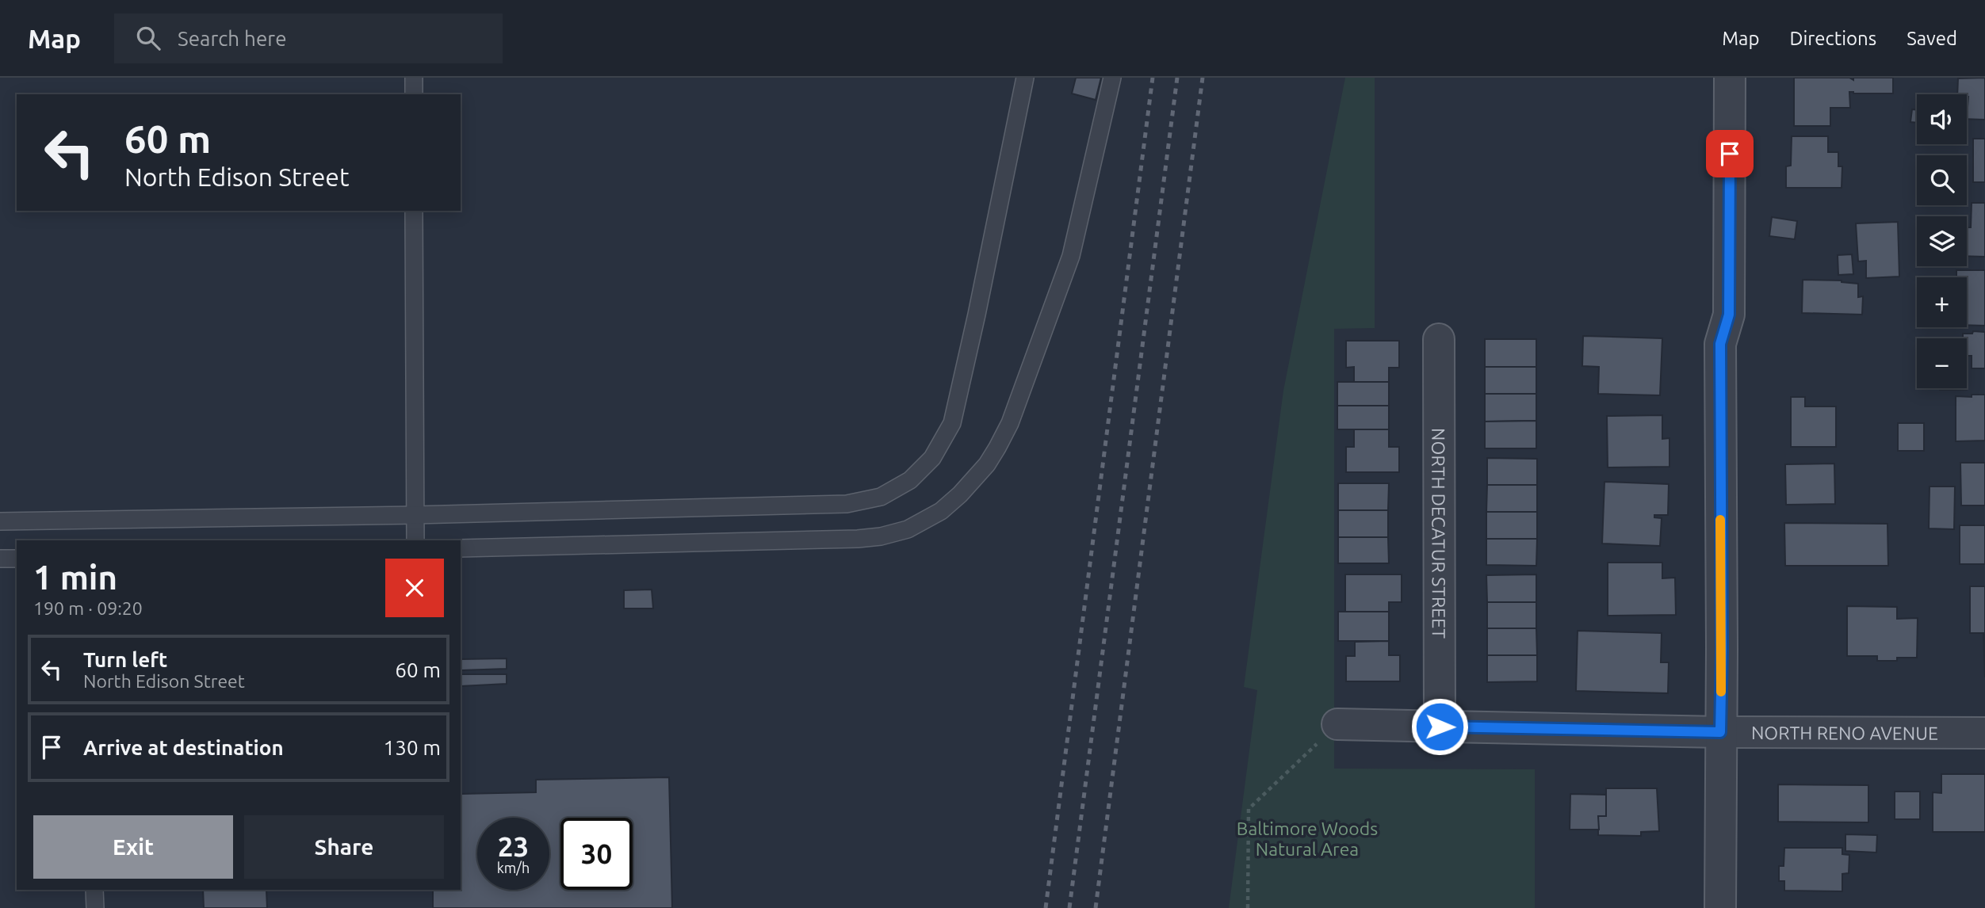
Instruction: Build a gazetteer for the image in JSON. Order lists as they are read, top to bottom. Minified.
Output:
{"streets":{"street":["NORTH DECATUR STREET","NORTH RENO AVENUE"]},"crossings":[["NORTH DECATUR STREET","NORTH RENO AVENUE"]],"parks":["Baltimore Woods Natural Area"],"page":{"header":"Map","search":"Search here","nav":["Map","Directions","Saved"],"map_buttons":["+","−"],"turn":["60 m","North Edison Street"],"heading":["1 min","190 m · 09:20"],"list":[{"name":"Turn left","note":"North Edison Street","value":"60 m"},{"name":"Arrive at destination","value":"130 m"}],"buttons":["Exit","Share"],"speed":"23 km/h","limit":"30"}}
